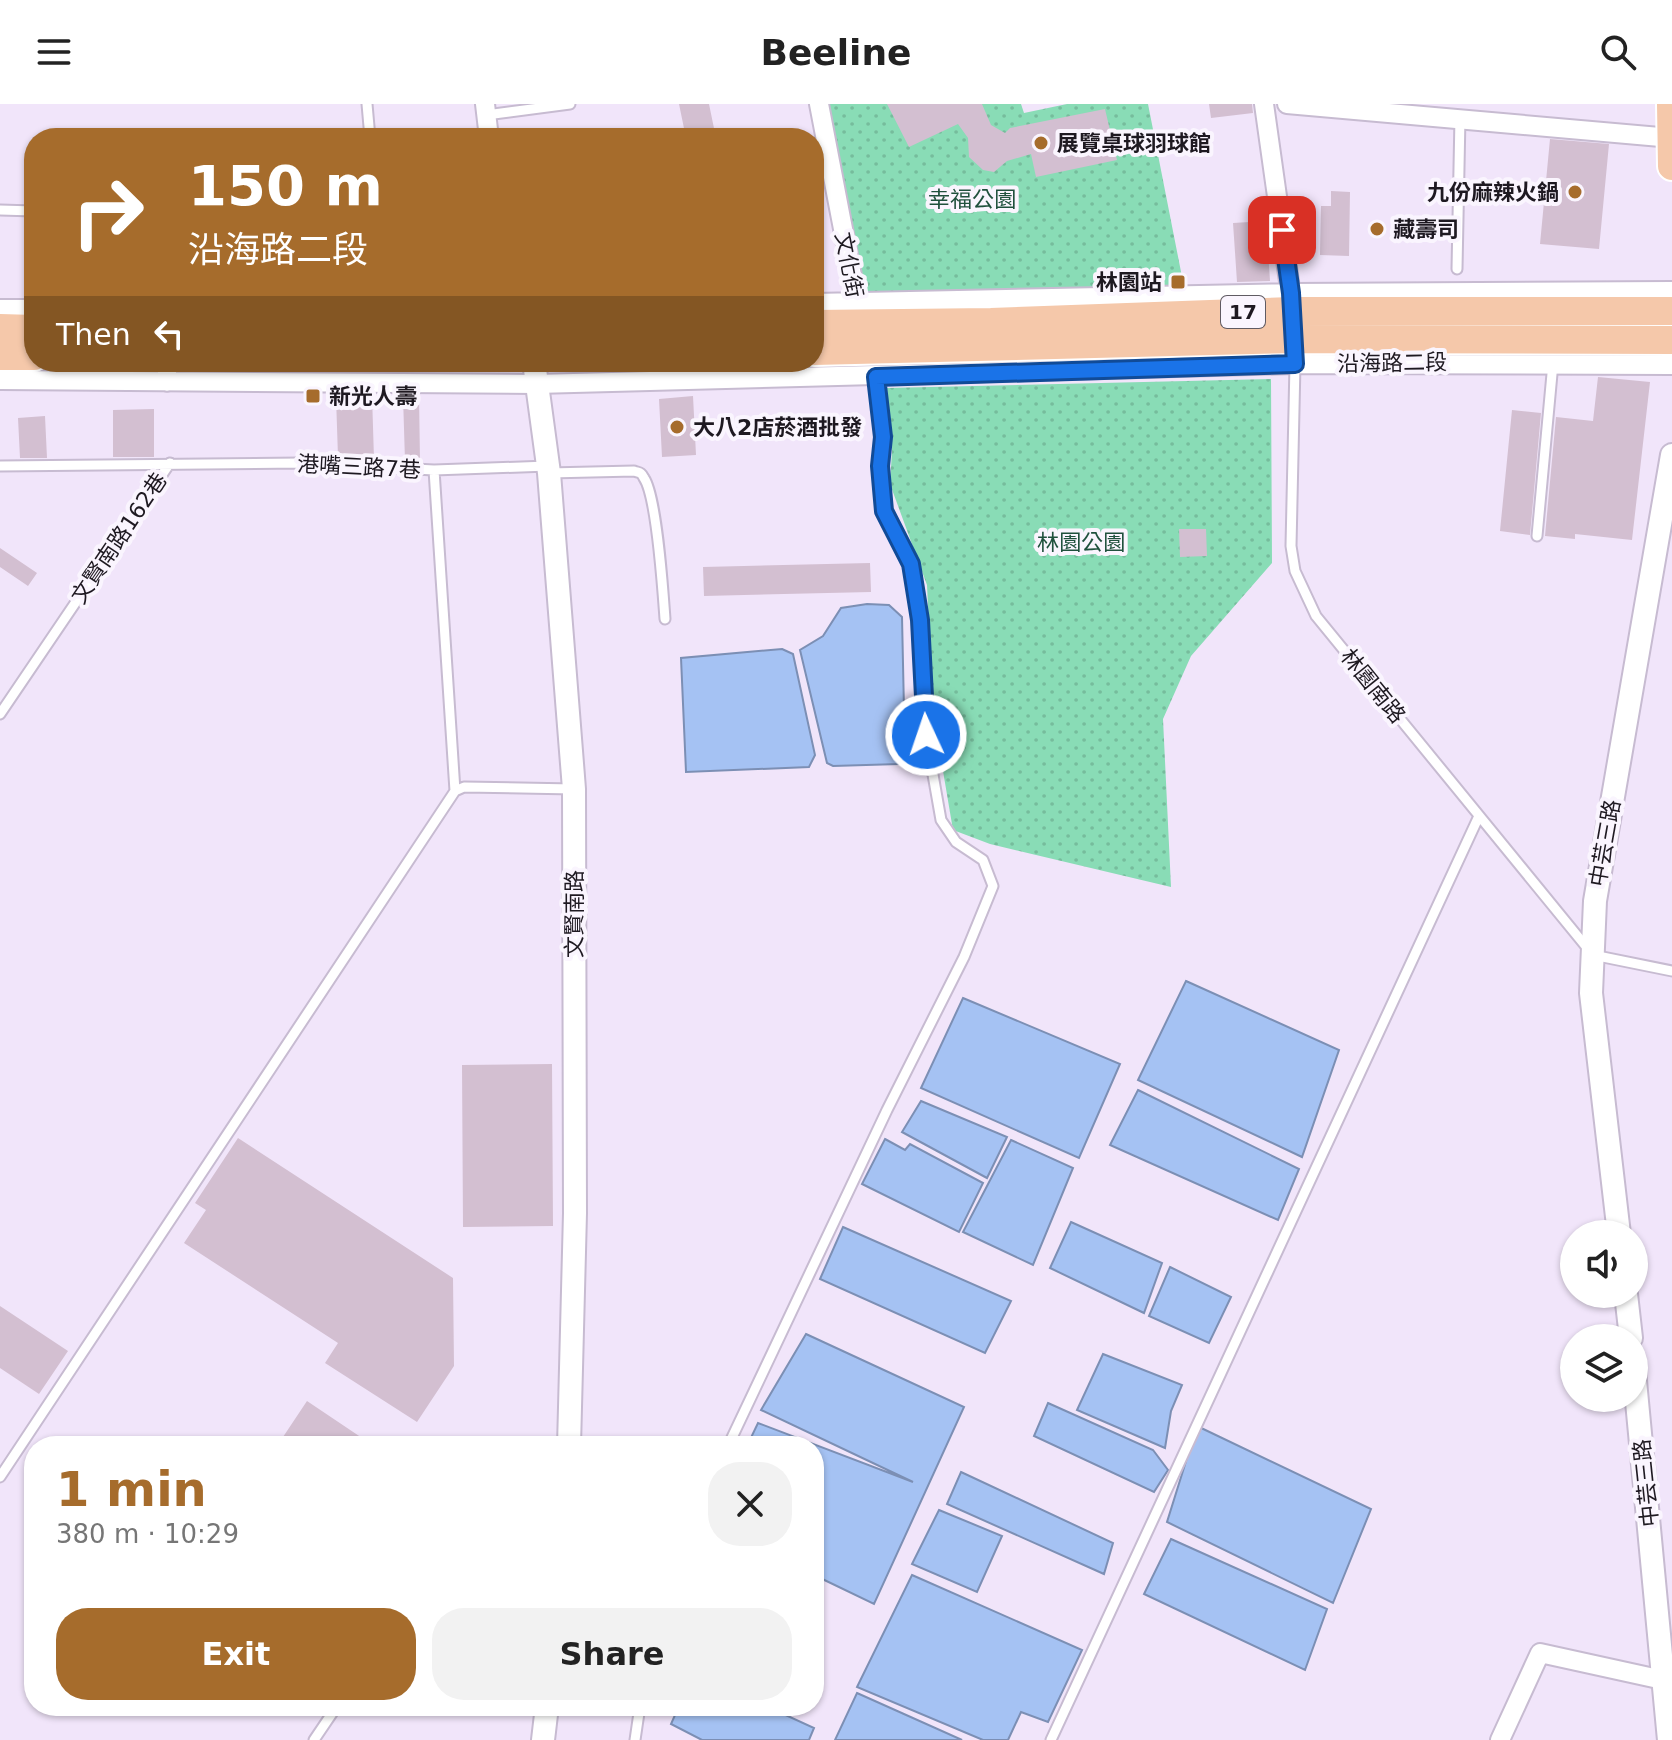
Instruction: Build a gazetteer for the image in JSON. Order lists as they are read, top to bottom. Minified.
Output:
{"streets":{"main road":["17","沿海路二段"],"street":["文化街","中芸三路","文賢南路"],"lane":["港嘴三路7巷","文賢南路162巷","林園南路"]},"crossings":[["文化街","沿海路二段"],["沿海路二段","林園南路"],["沿海路二段","文賢南路"],["港嘴三路7巷","文賢南路162巷"],["港嘴三路7巷","文賢南路"],["林園南路","中芸三路"]],"parks":["幸福公園","林園公園"],"places":{"other":["展覽桌球羽球館","九份麻辣火鍋","藏壽司","大八2店菸酒批發"],"transit":["林園站","新光人壽"]},"page":{"header":"Beeline","turn":["150 m","沿海路二段"],"then":"Then","heading":["1 min","380 m · 10:29"],"buttons":["Exit","Share"]}}
